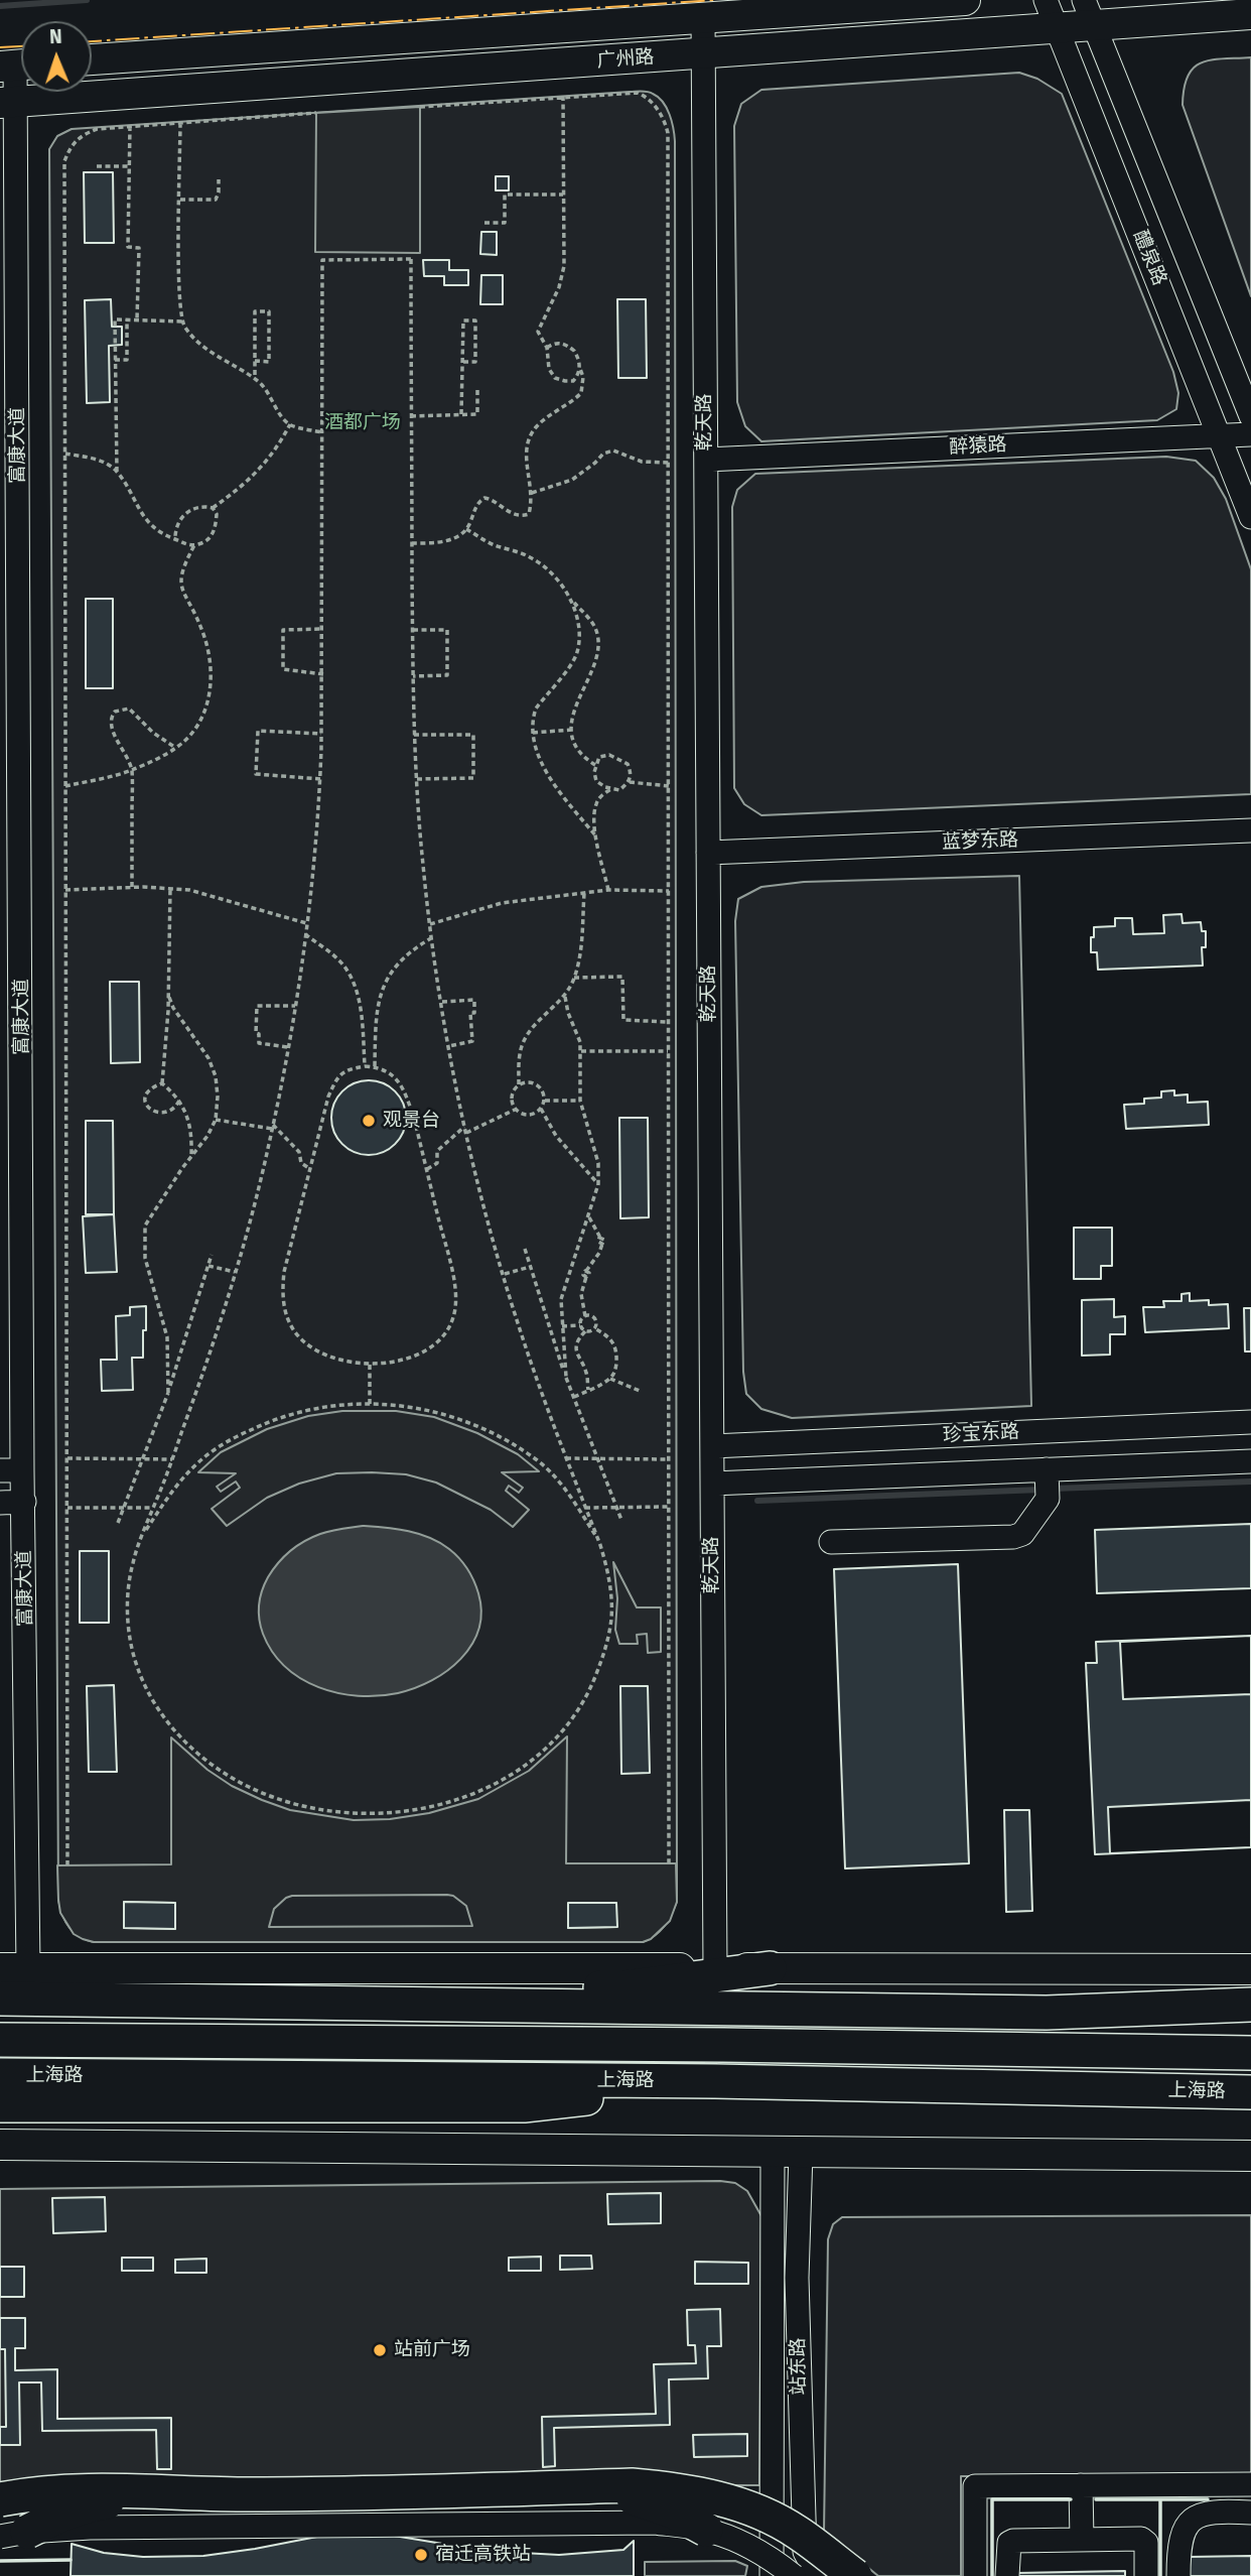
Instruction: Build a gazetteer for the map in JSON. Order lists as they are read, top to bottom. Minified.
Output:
{"streets":{"highway":["上海路"],"main road":["广州路"],"street":["醴泉路","乾天路","富康大道","醉猿路","蓝梦东路","珍宝东路","站东路"]},"crossings":[["广州路","醴泉路"],["广州路","乾天路"],["广州路","富康大道"],["醴泉路","醉猿路"],["乾天路","醉猿路"],["乾天路","蓝梦东路"],["乾天路","珍宝东路"]],"parks":["酒都广场"],"places":["观景台","站前广场","宿迁高铁站"],"north":"top"}
